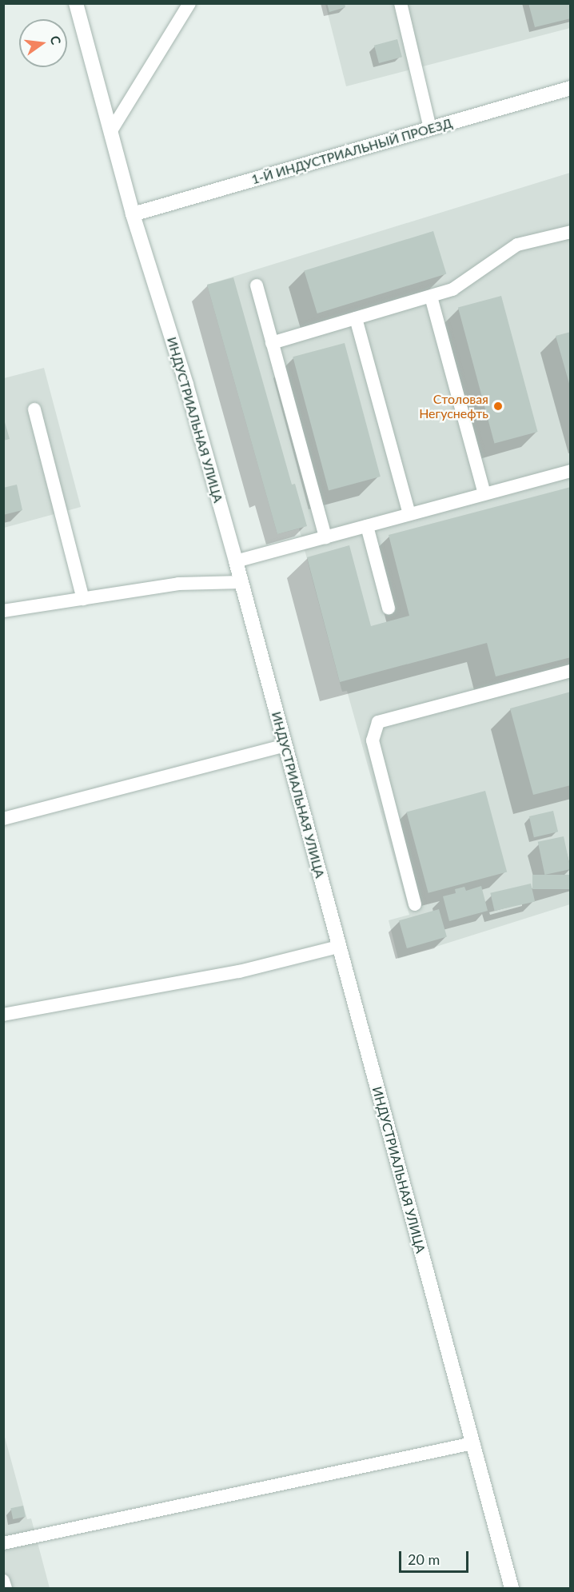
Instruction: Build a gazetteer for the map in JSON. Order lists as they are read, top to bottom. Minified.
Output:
{"streets":{"street":["1-Й ИНДУСТРИАЛЬНЫЙ ПРОЕЗД","ИНДУСТРИАЛЬНАЯ УЛИЦА"]},"crossings":[["1-Й ИНДУСТРИАЛЬНЫЙ ПРОЕЗД","ИНДУСТРИАЛЬНАЯ УЛИЦА"]],"places":["Столовая Негуснефть"],"scale_bar":"20 m","north":"right"}
